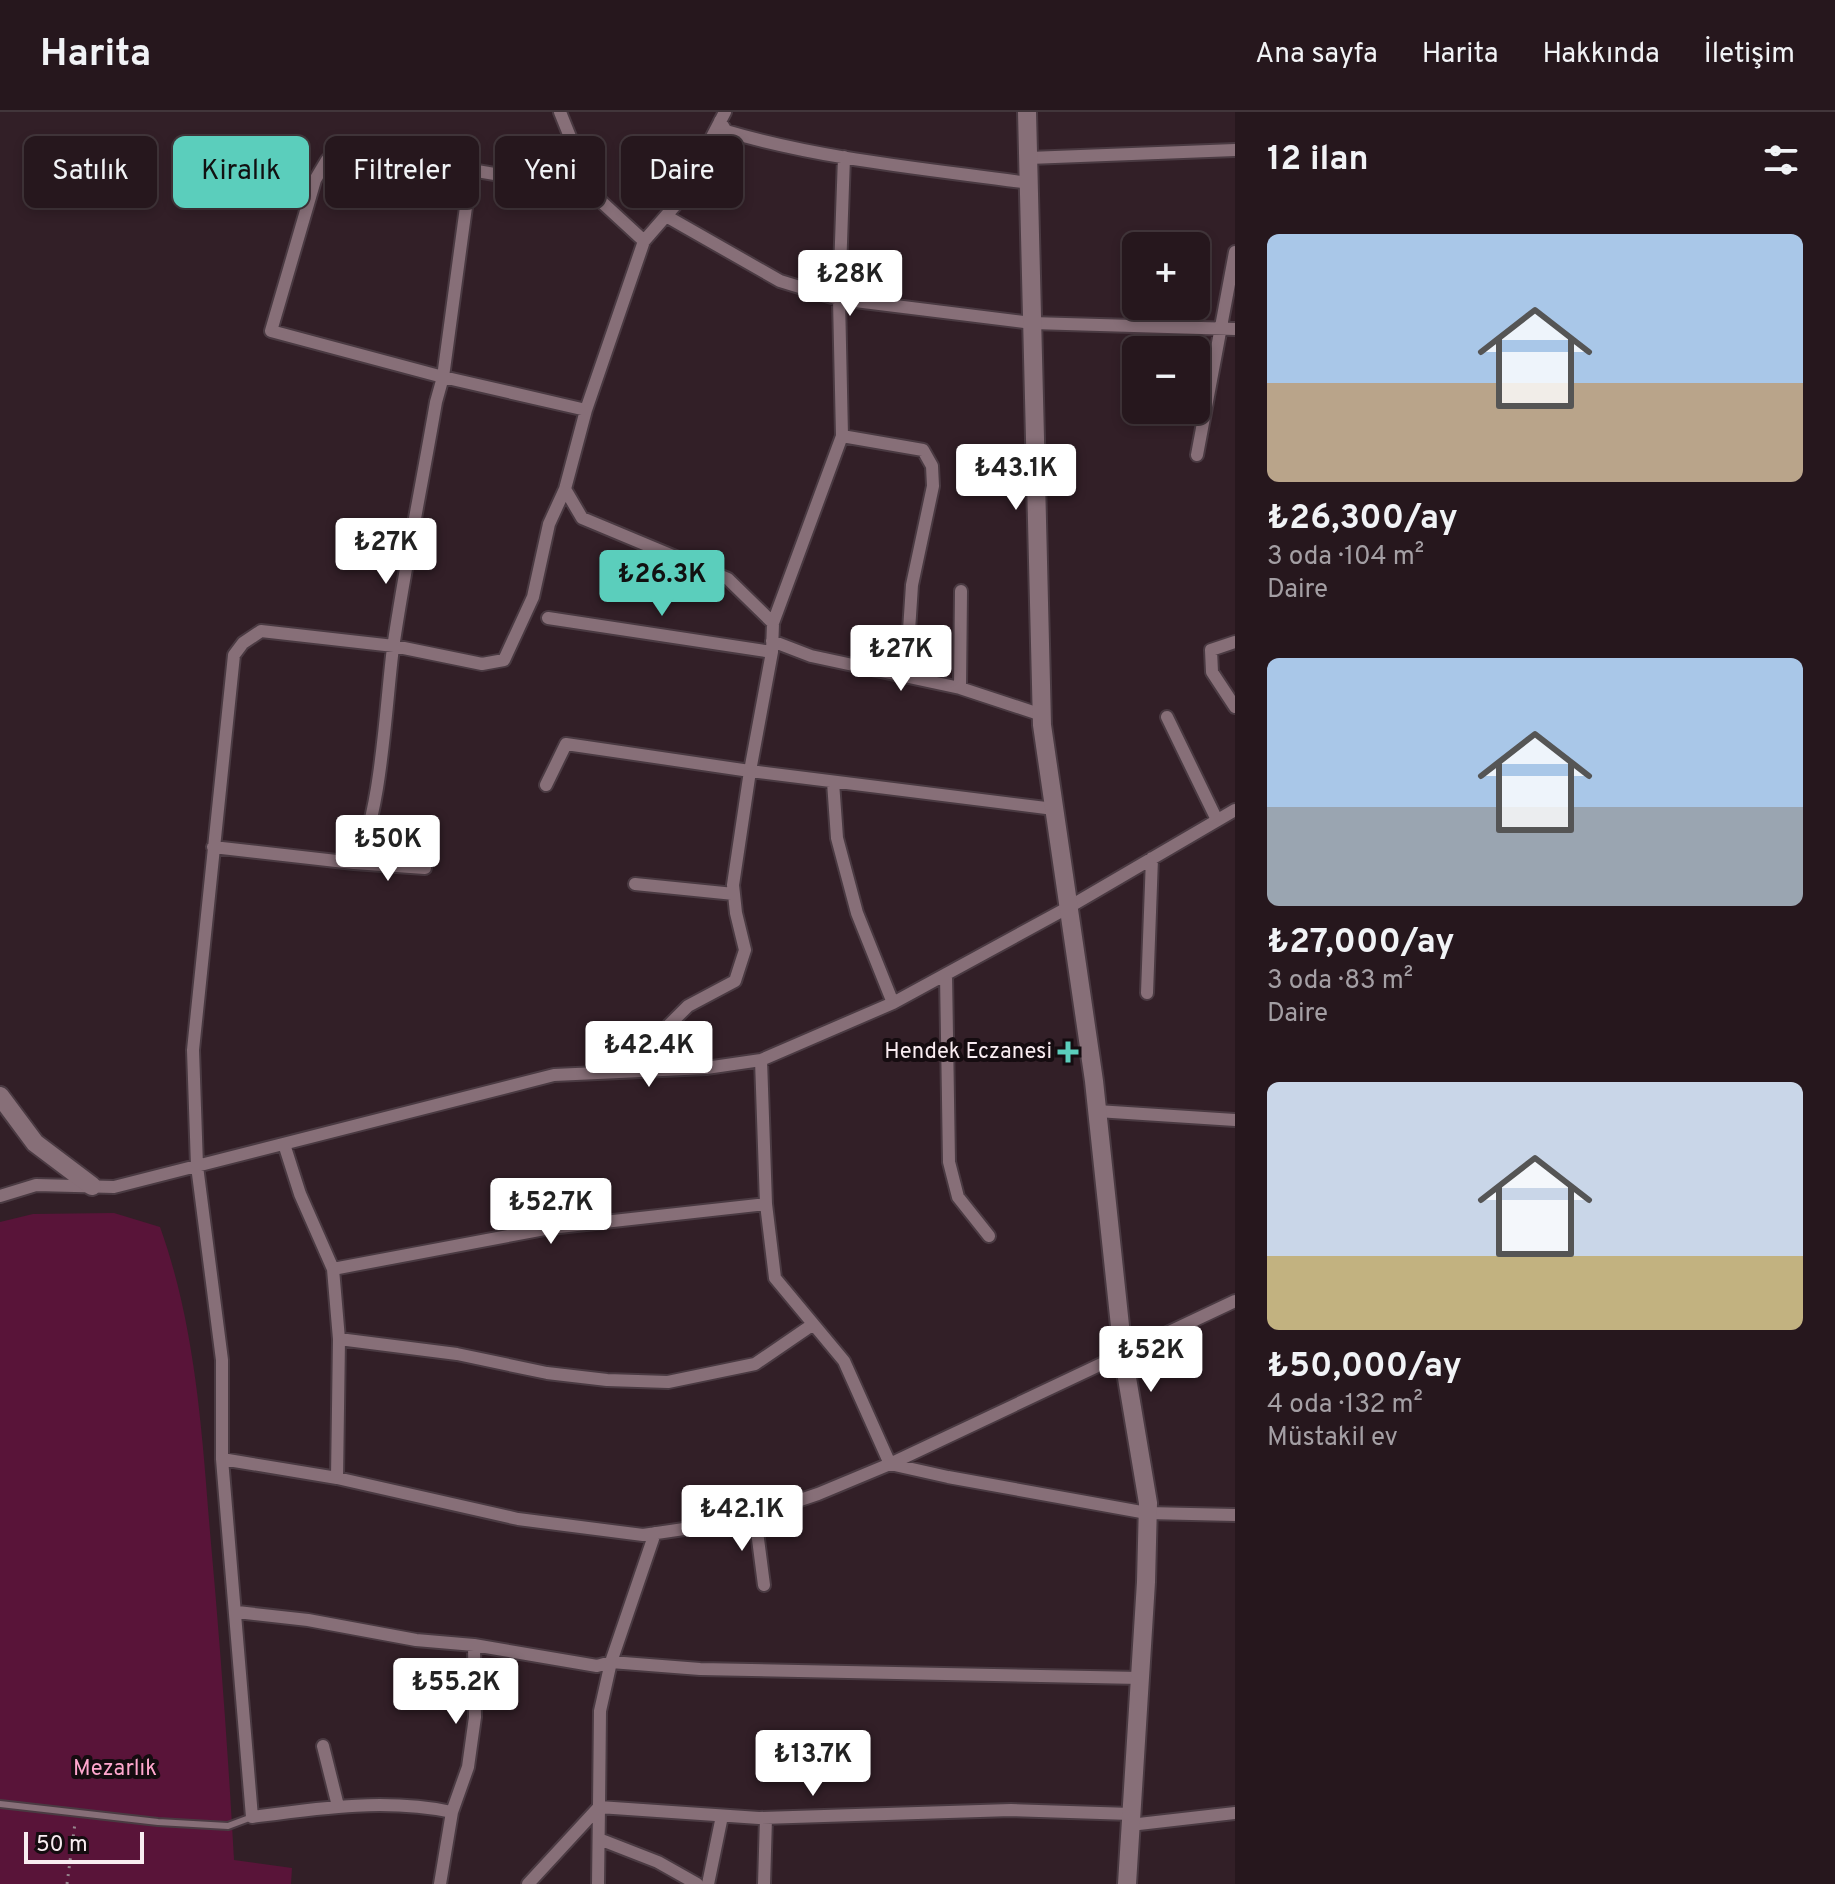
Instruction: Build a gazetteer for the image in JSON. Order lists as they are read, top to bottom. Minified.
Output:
{"parks":["Mezarlık"],"places":{"health":["Hendek Eczanesi"]},"scale_bar":"50 m","page":{"header":"Harita","nav":["Ana sayfa","Harita","Hakkında","İletişim"],"heading":"12 ilan","chip":["Satılık","Kiralık","Filtreler","Yeni","Daire"],"list":[{"name":"₺26,300/ay","note":"3 oda · 104 m² · Daire"},{"name":"₺27,000/ay","note":"3 oda · 83 m² · Daire"},{"name":"₺50,000/ay","note":"4 oda · 132 m² · Müstakil ev"}],"map_buttons":["+","−"],"price":["₺28K","₺43.1K","₺27K","₺26.3K","₺27K","₺50K","₺42.4K","₺52.7K","₺52K","₺42.1K","₺55.2K","₺13.7K"],"scale":"50 m"}}
